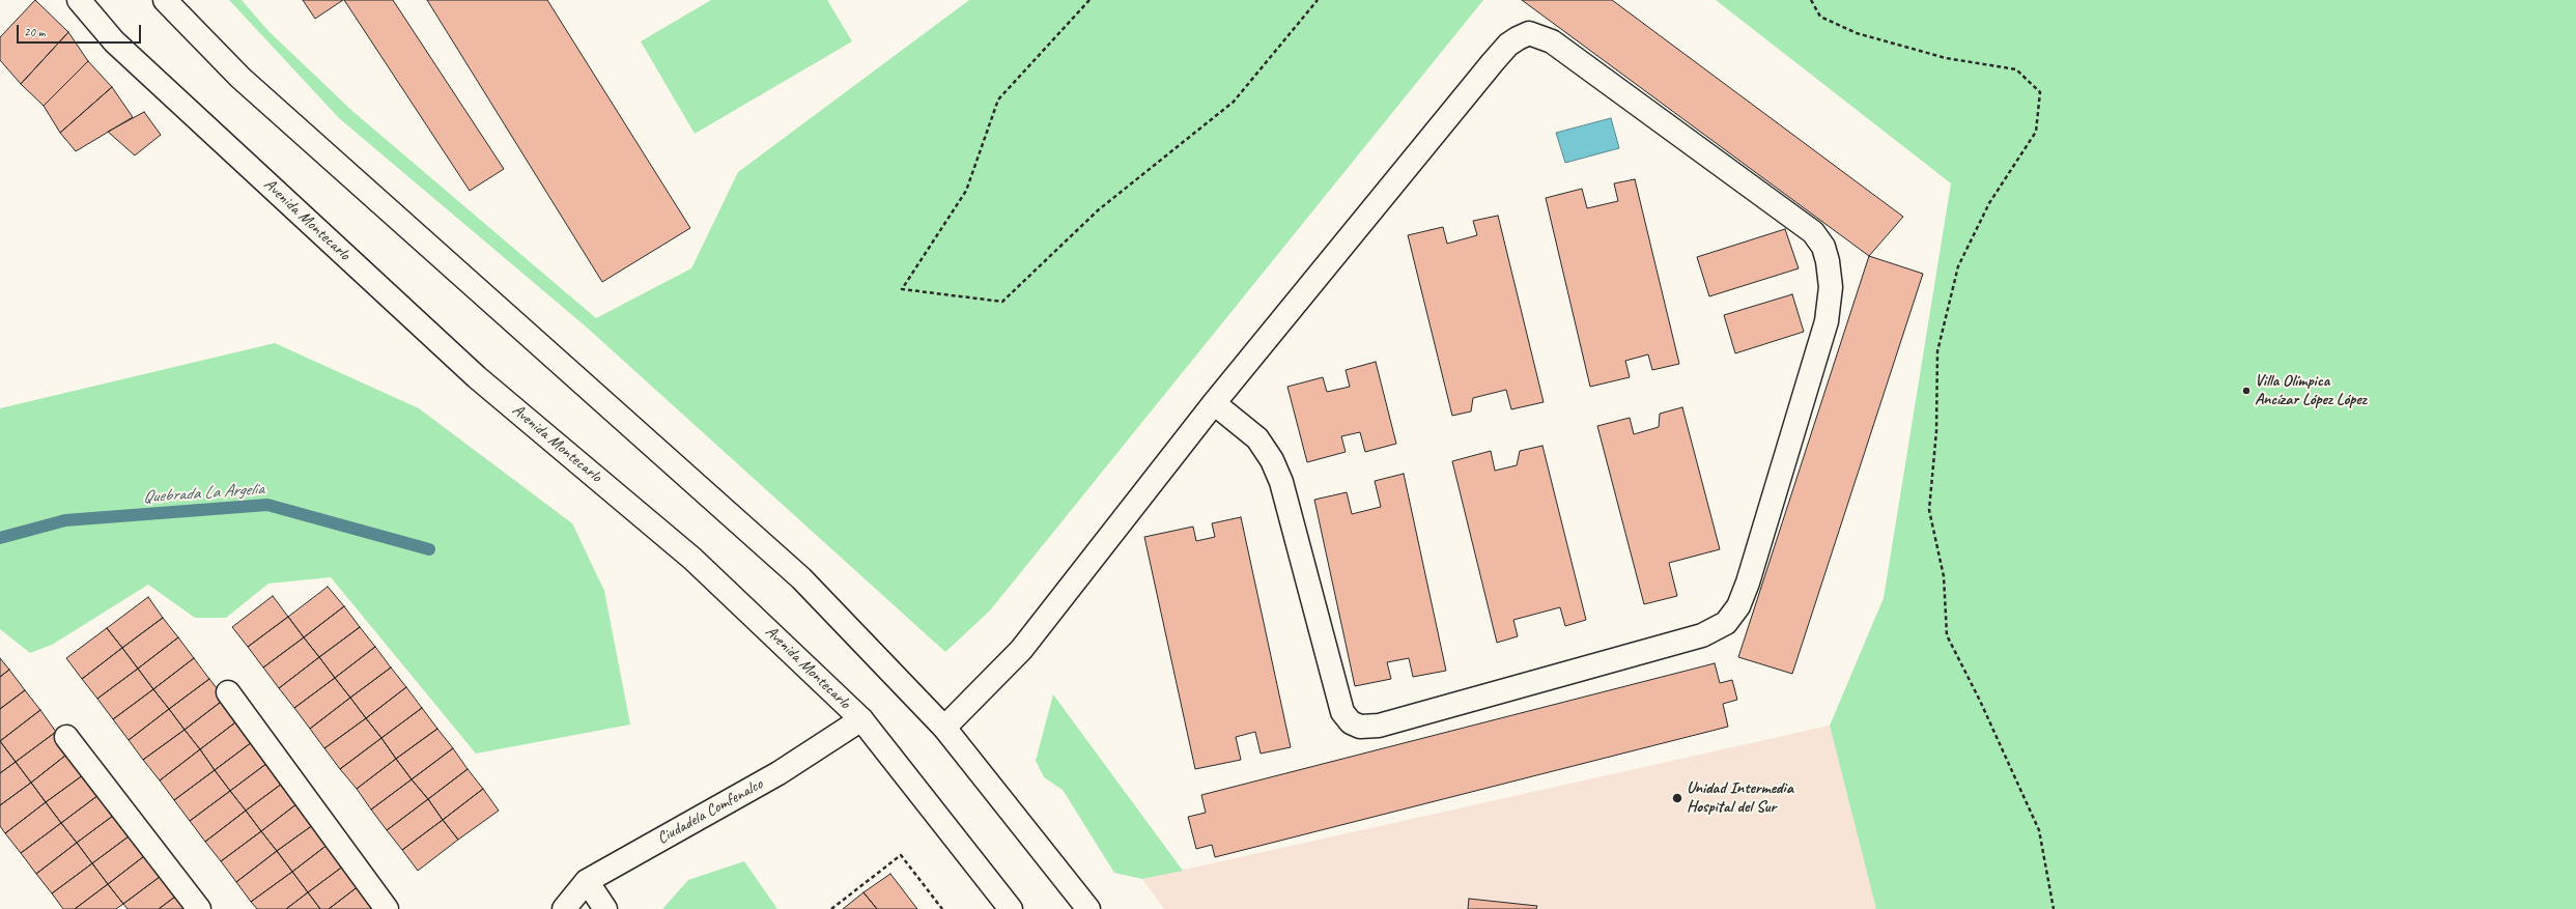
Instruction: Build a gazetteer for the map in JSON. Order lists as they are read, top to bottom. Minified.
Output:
{"streets":{"main road":["Avenida Montecarlo","Ciudadela Comfenalco"]},"crossings":[["Avenida Montecarlo","Ciudadela Comfenalco"]],"water":["Quebrada La Argelia"],"places":["Villa Olímpica Ancízar López López","Unidad Intermedia Hospital del Sur"],"scale_bar":"20 m"}
